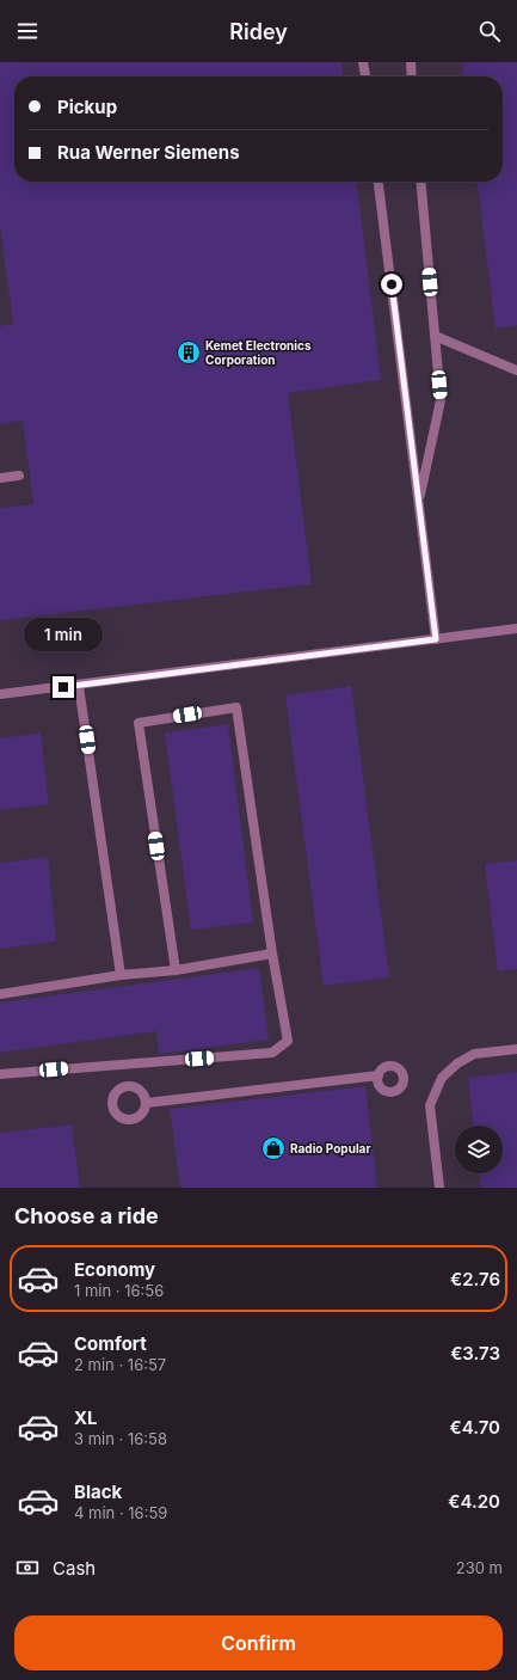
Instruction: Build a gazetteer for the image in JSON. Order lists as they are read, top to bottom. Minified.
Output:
{"places":{"building":["Kemet Electronics Corporation"],"shop":["Radio Popular"]},"page":{"header":"Ridey","banner":["Pickup","Rua Werner Siemens"],"bubble":"1 min","heading":"Choose a ride","list":[{"name":"Economy","note":"1 min · 16:56","value":"€2.76"},{"name":"Comfort","note":"2 min · 16:57","value":"€3.73"},{"name":"XL","note":"3 min · 16:58","value":"€4.70"},{"name":"Black","note":"4 min · 16:59","value":"€4.20"}],"pay":["Cash","230 m"],"buttons":"Confirm"}}
